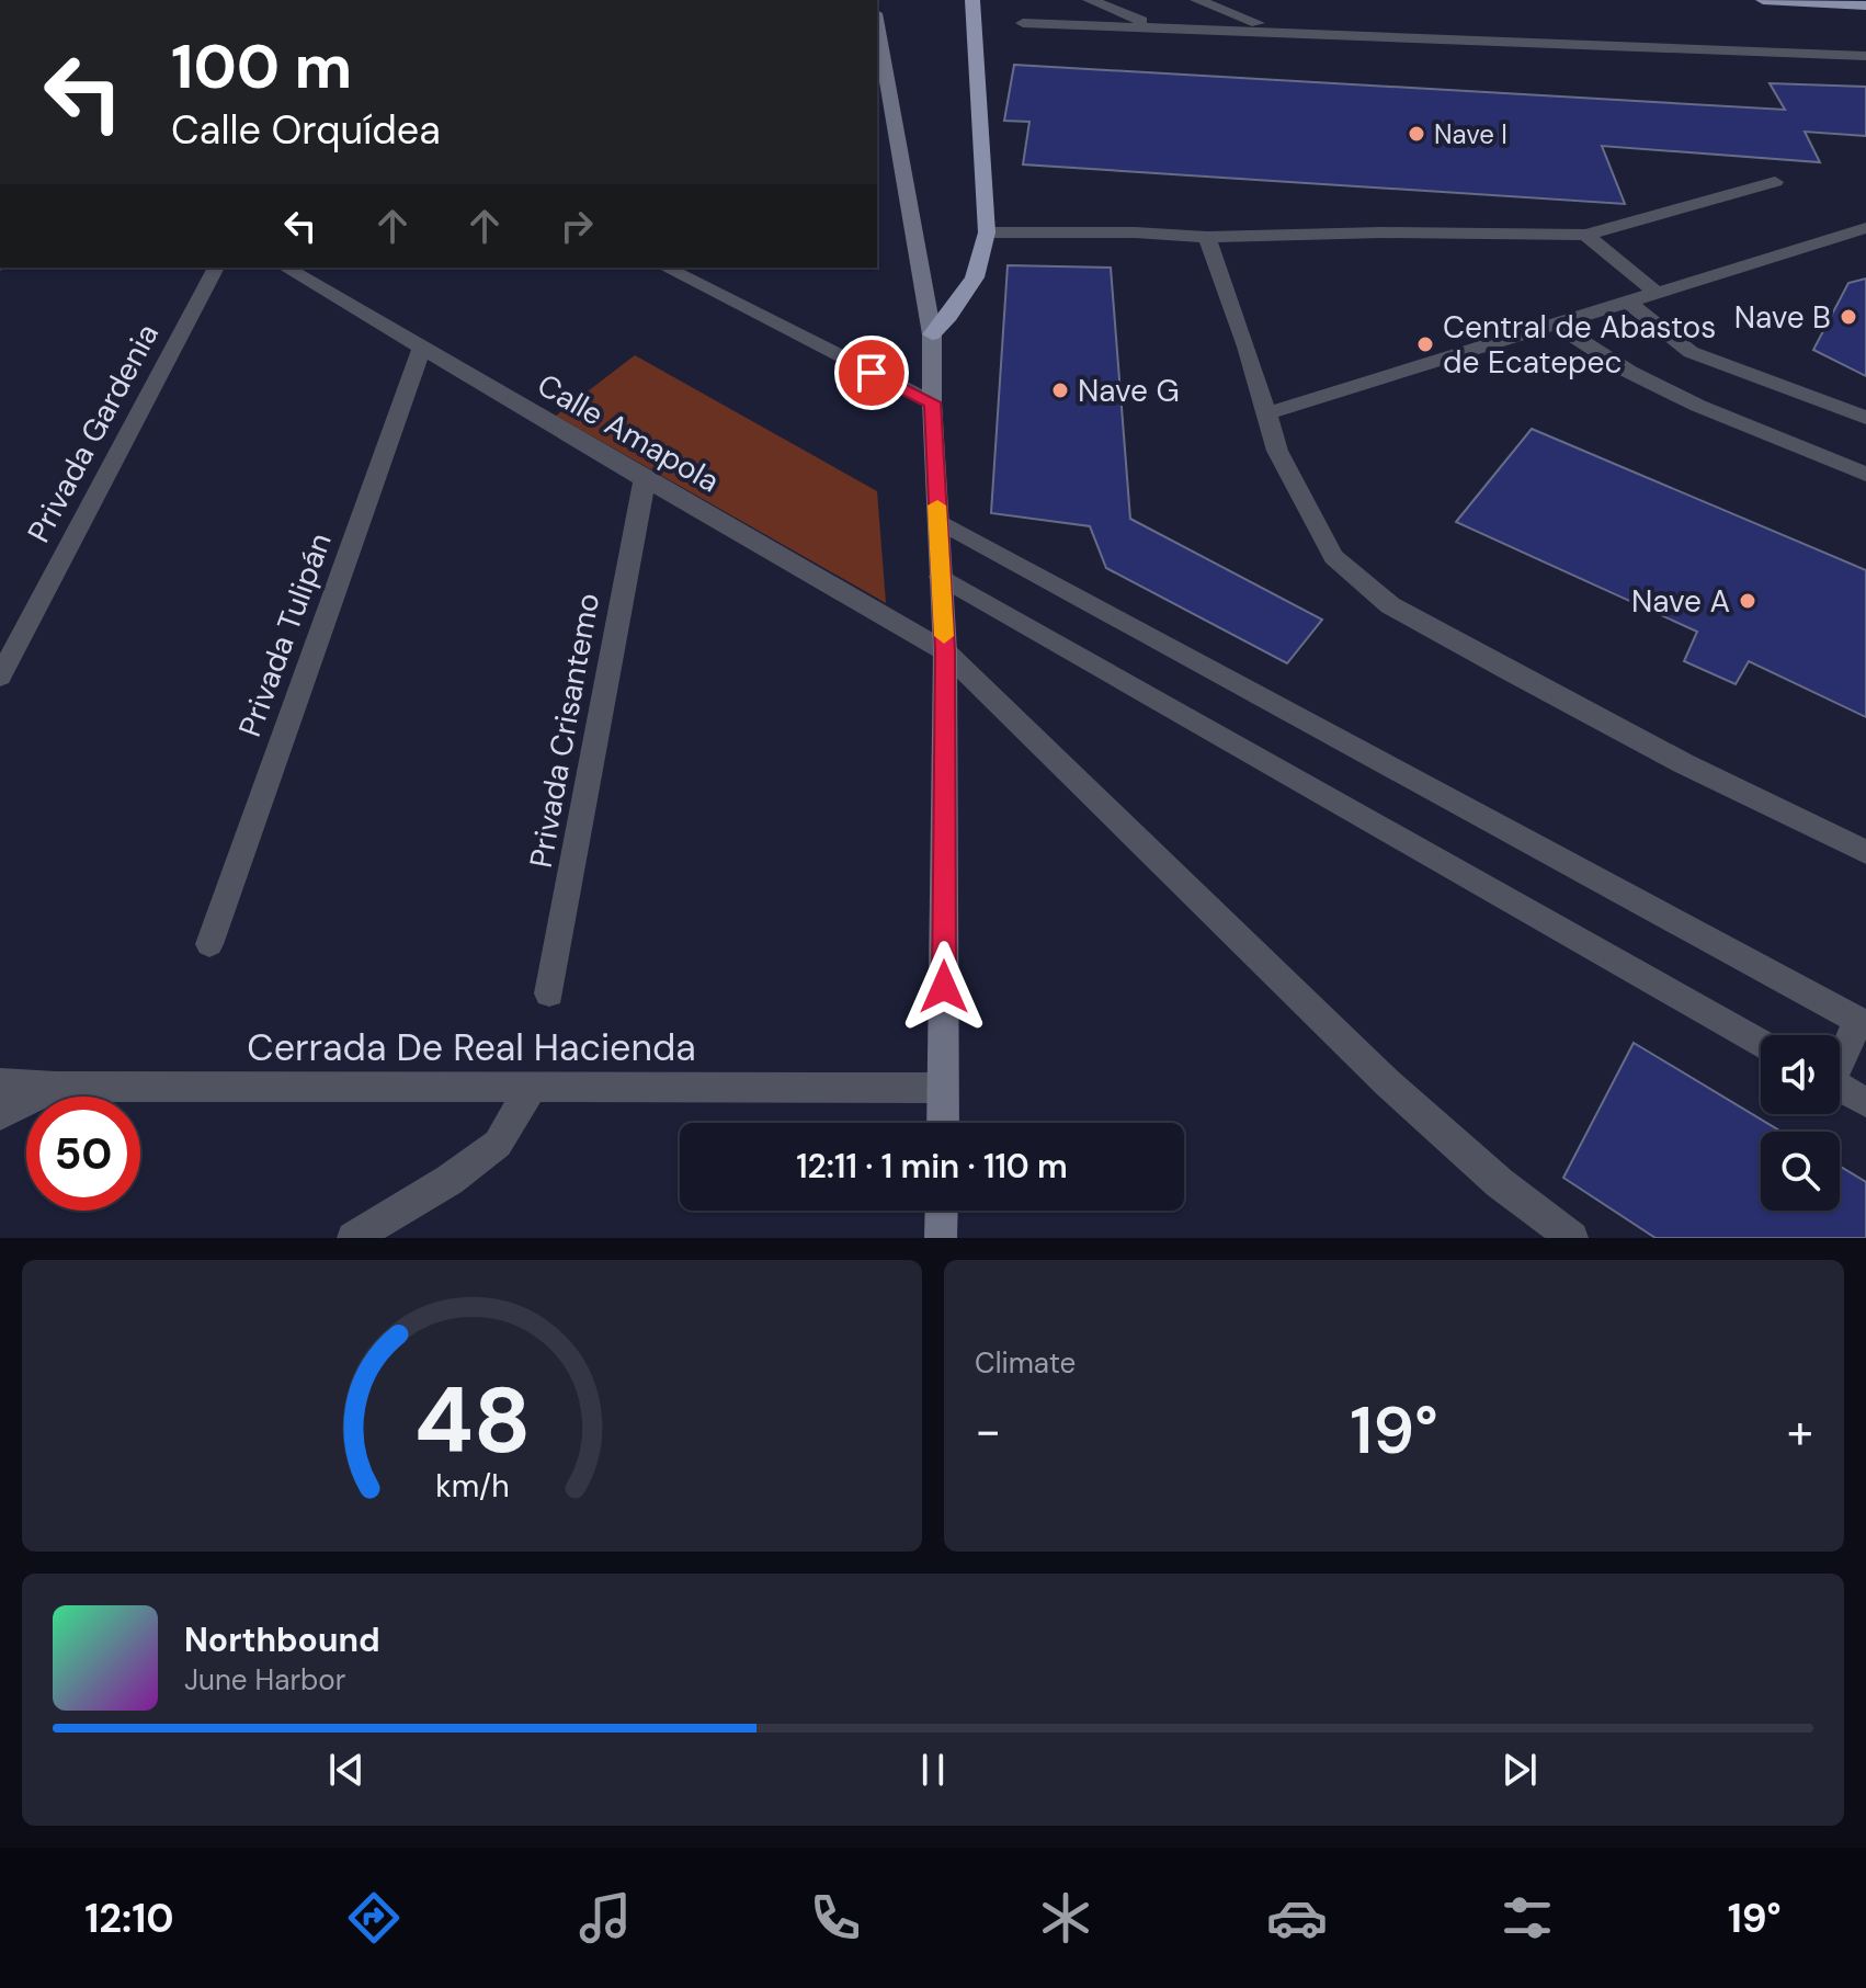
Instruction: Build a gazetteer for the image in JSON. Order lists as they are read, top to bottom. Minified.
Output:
{"streets":{"street":["Privada Gardenia","Calle Amapola","Privada Tulipán","Privada Crisantemo","Cerrada De Real Hacienda"]},"crossings":[["Calle Amapola","Privada Tulipán"],["Calle Amapola","Privada Crisantemo"]],"places":["Nave I","Nave B","Central de Abastos de Ecatepec","Nave G","Nave A"],"page":{"turn":["100 m","Calle Orquídea"],"limit":"50","trip":"12:11 · 1 min · 110 m","tile":"Climate","heat":["−","19°","+"],"song":["Northbound","June Harbor"],"tabs":["12:10","19°"],"gauge":["48","km/h"]}}
